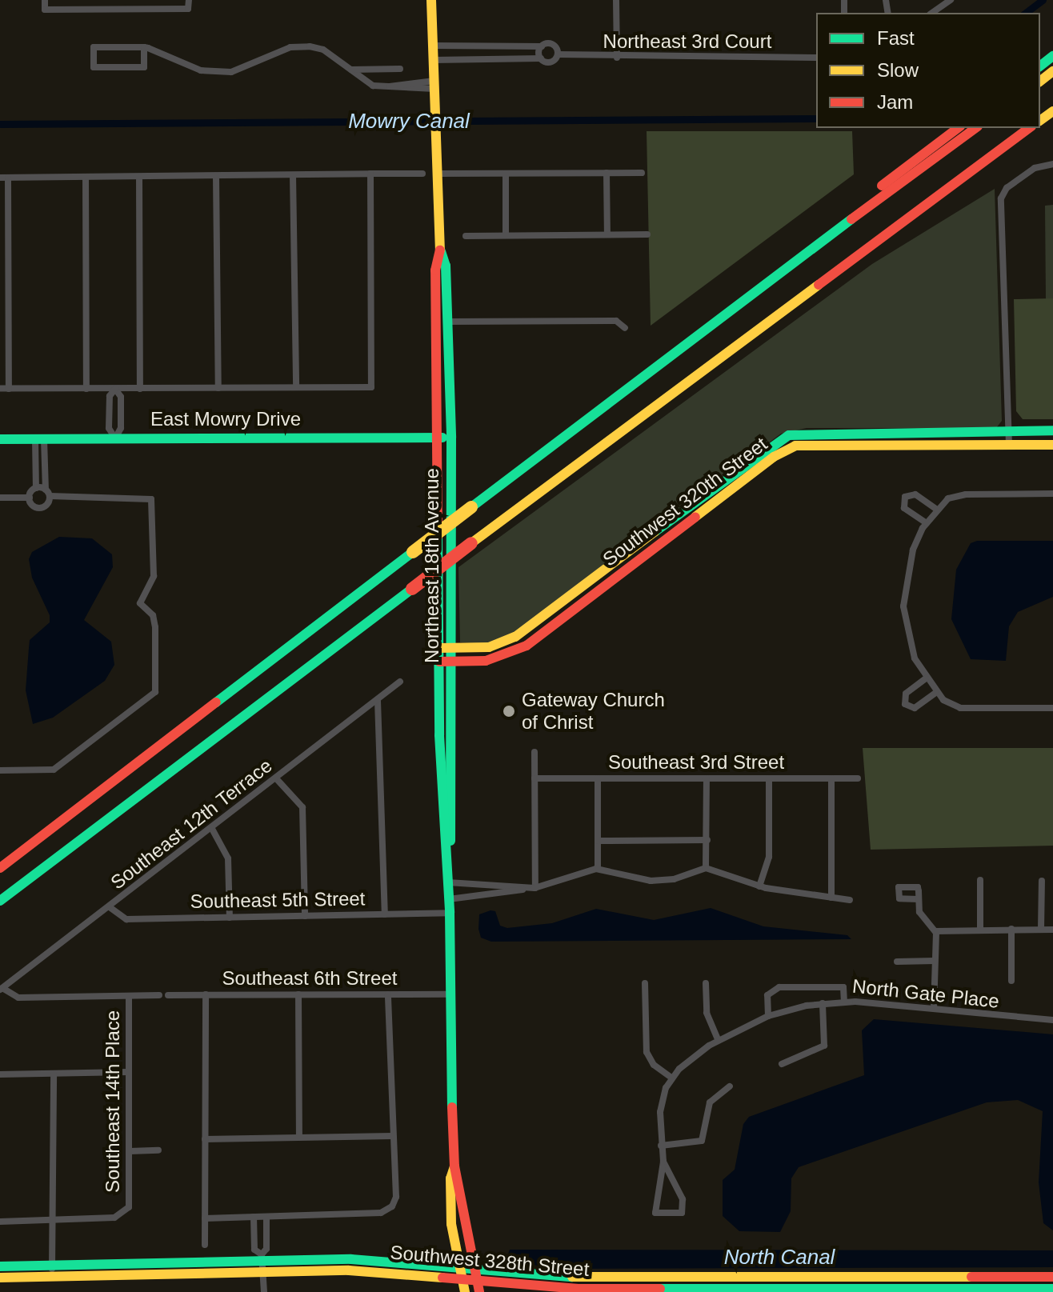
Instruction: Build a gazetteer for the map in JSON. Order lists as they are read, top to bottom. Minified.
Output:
{"streets":{"main road":["East Mowry Drive","Southwest 320th Street","Northeast 18th Avenue","Southwest 328th Street"],"street":["Northeast 3rd Court","Southeast 3rd Street","Southeast 12th Terrace","Southeast 5th Street","Southeast 6th Street","North Gate Place","Southeast 14th Place"]},"crossings":[["East Mowry Drive","Northeast 18th Avenue"],["Southwest 320th Street","Northeast 18th Avenue"],["Northeast 18th Avenue","Southeast 5th Street"],["Northeast 18th Avenue","Southeast 6th Street"],["Northeast 18th Avenue","Southwest 328th Street"],["Southeast 12th Terrace","Southeast 5th Street"]],"water":["Mowry Canal","North Canal"],"places":["Gateway Church of Christ"],"legend":["Fast","Slow","Jam"]}
